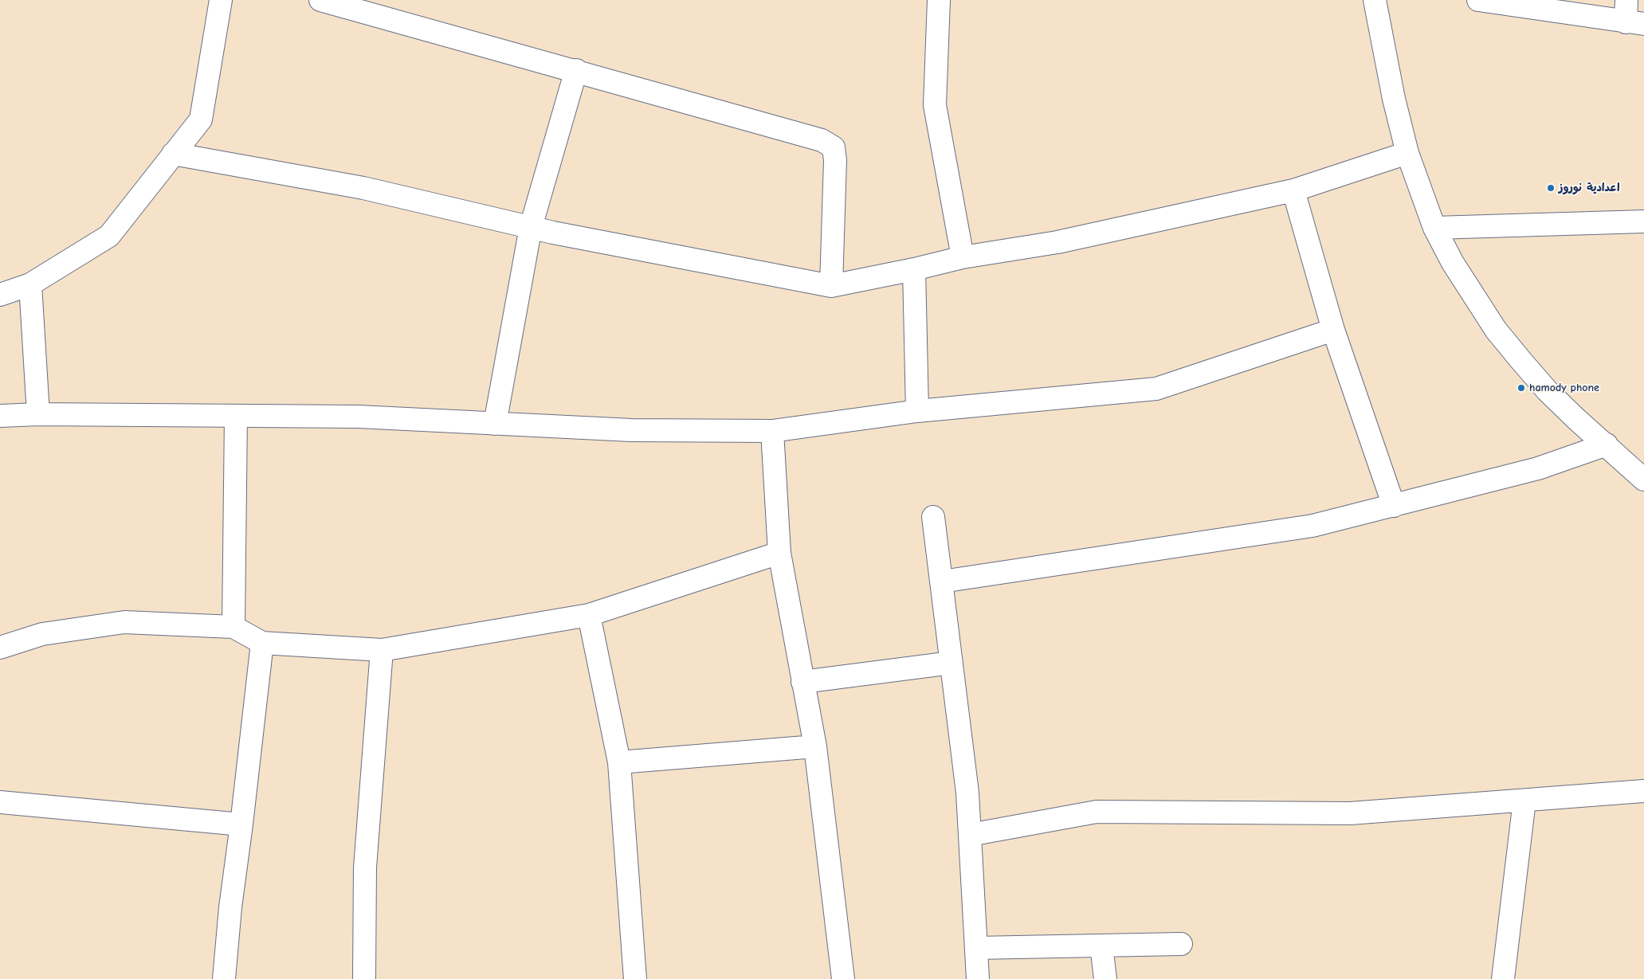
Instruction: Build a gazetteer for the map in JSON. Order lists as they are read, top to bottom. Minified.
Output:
{"places":["اعدادية نوروز","hamody phone"]}
